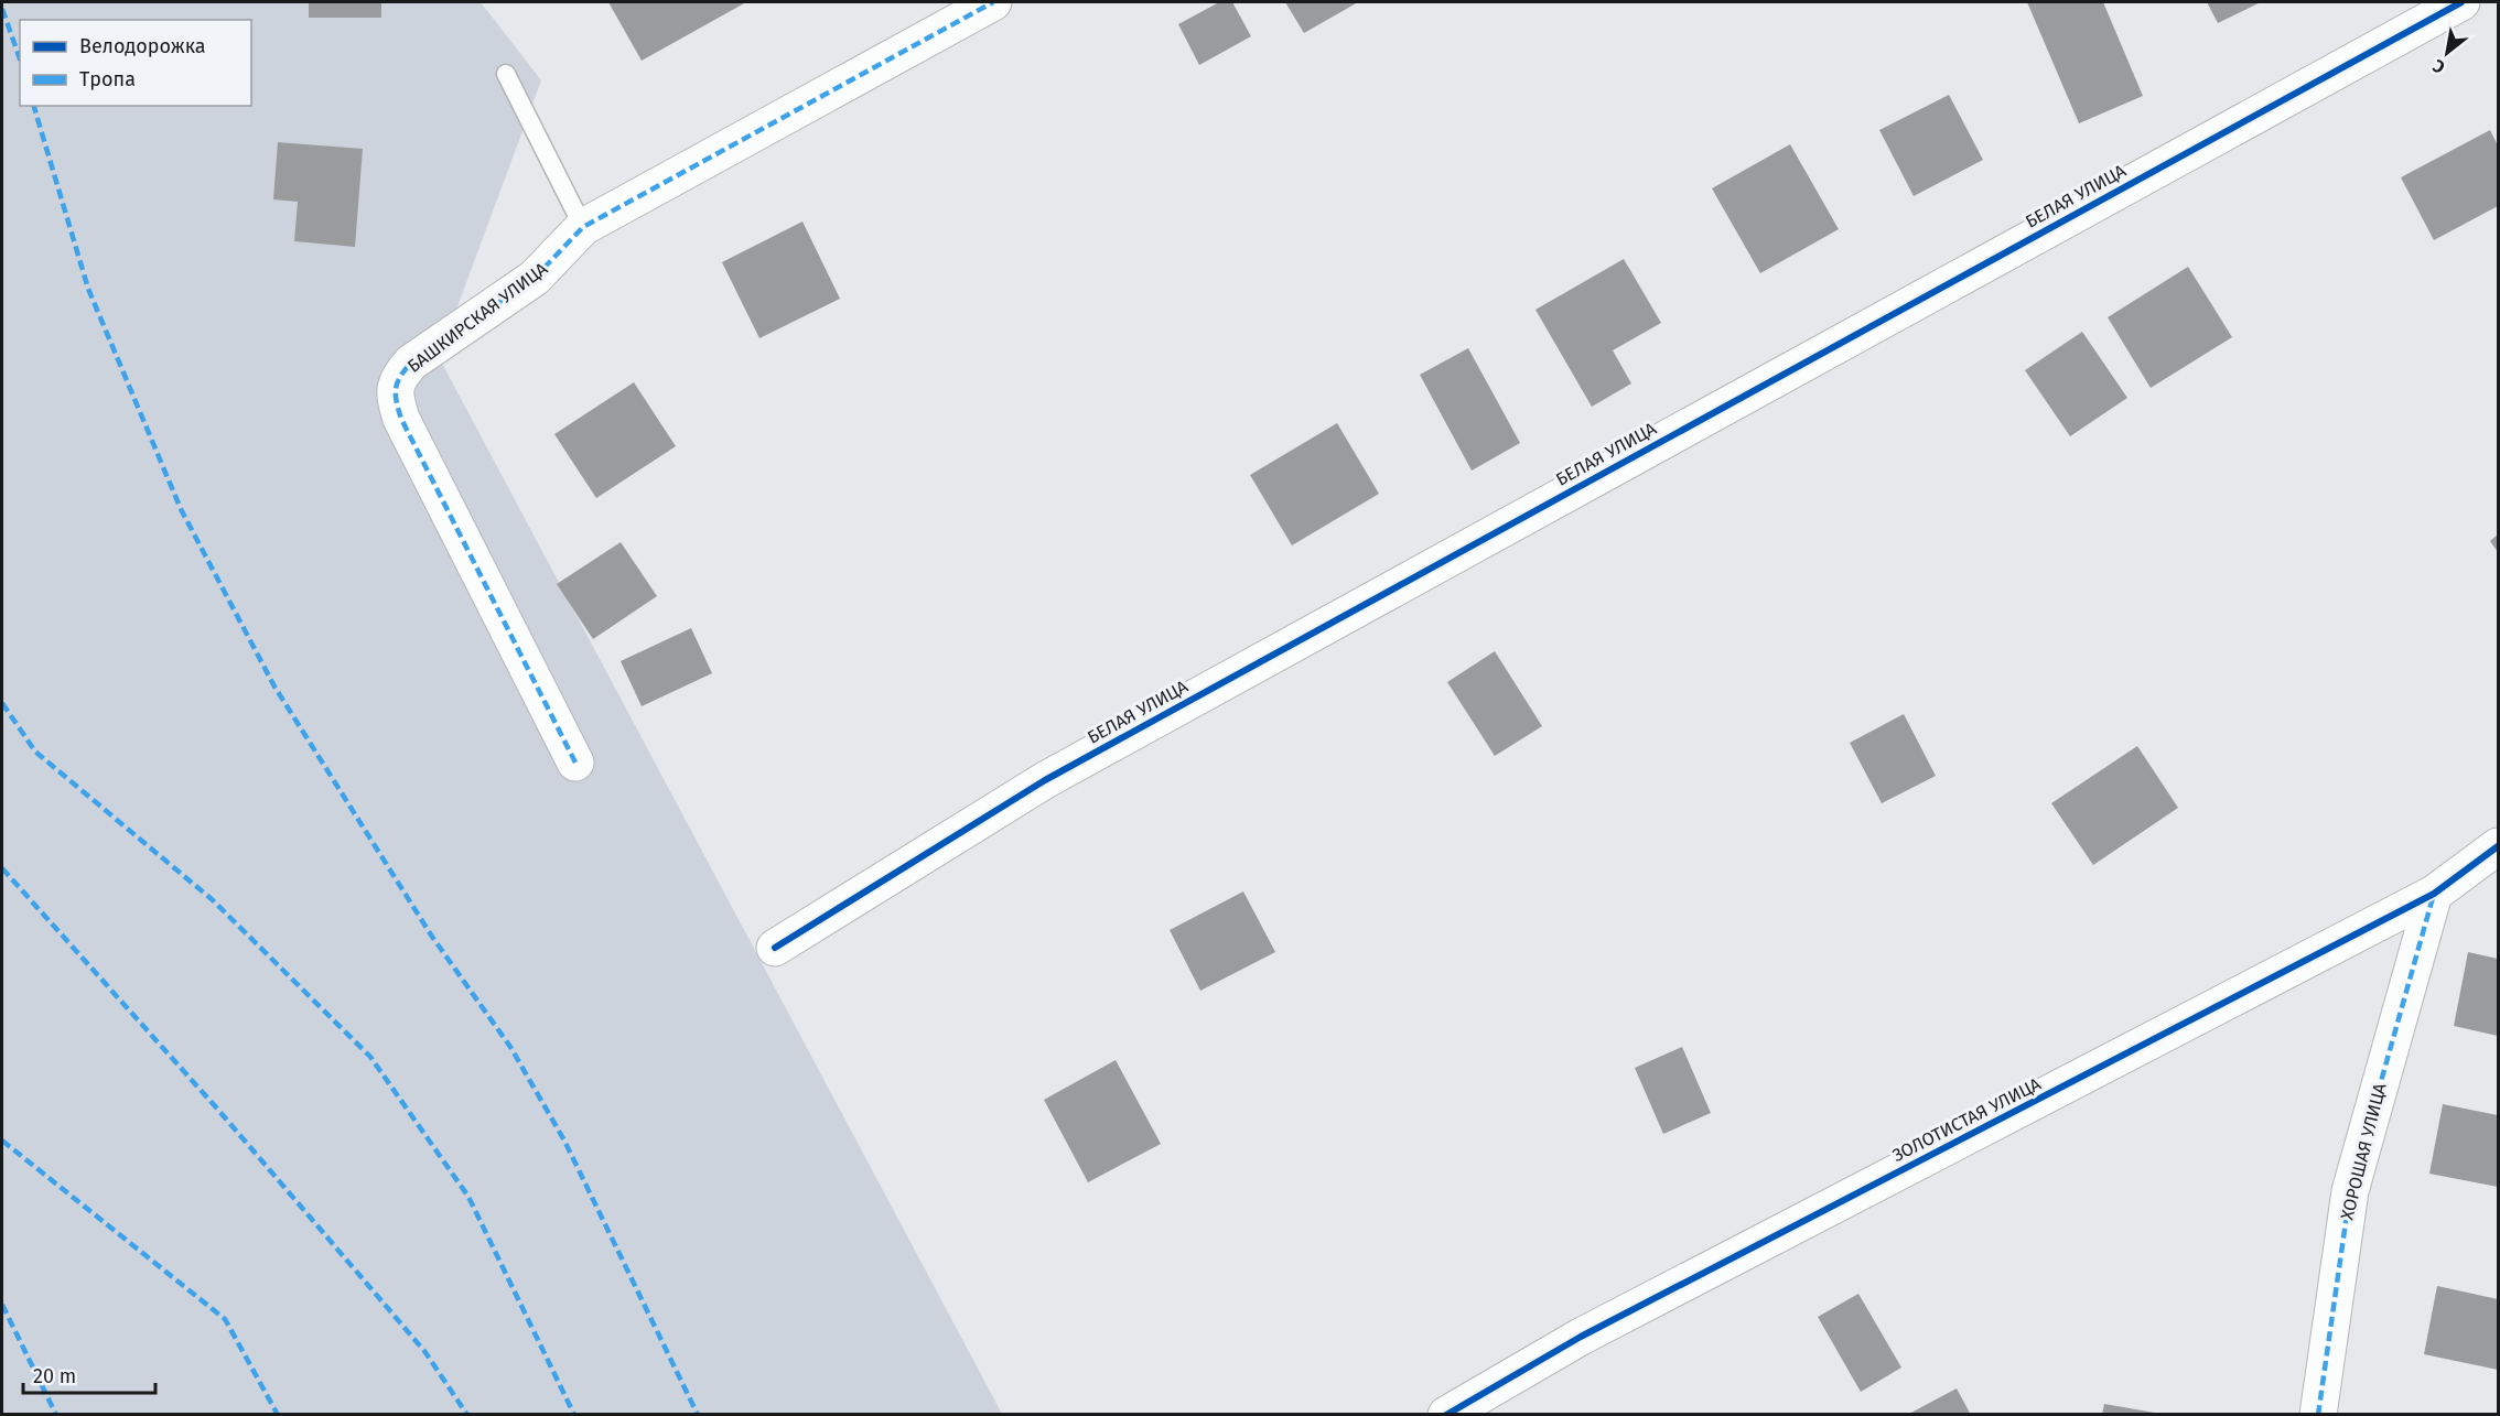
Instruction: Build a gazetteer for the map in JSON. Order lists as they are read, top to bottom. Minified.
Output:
{"streets":{"street":["БЕЛАЯ УЛИЦА","БАШКИРСКАЯ УЛИЦА","ЗОЛОТИСТАЯ УЛИЦА","ХОРОШАЯ УЛИЦА"]},"crossings":[["ЗОЛОТИСТАЯ УЛИЦА","ХОРОШАЯ УЛИЦА"]],"legend":["Велодорожка","Тропа"],"scale_bar":"20 m","north":"bottom left"}
